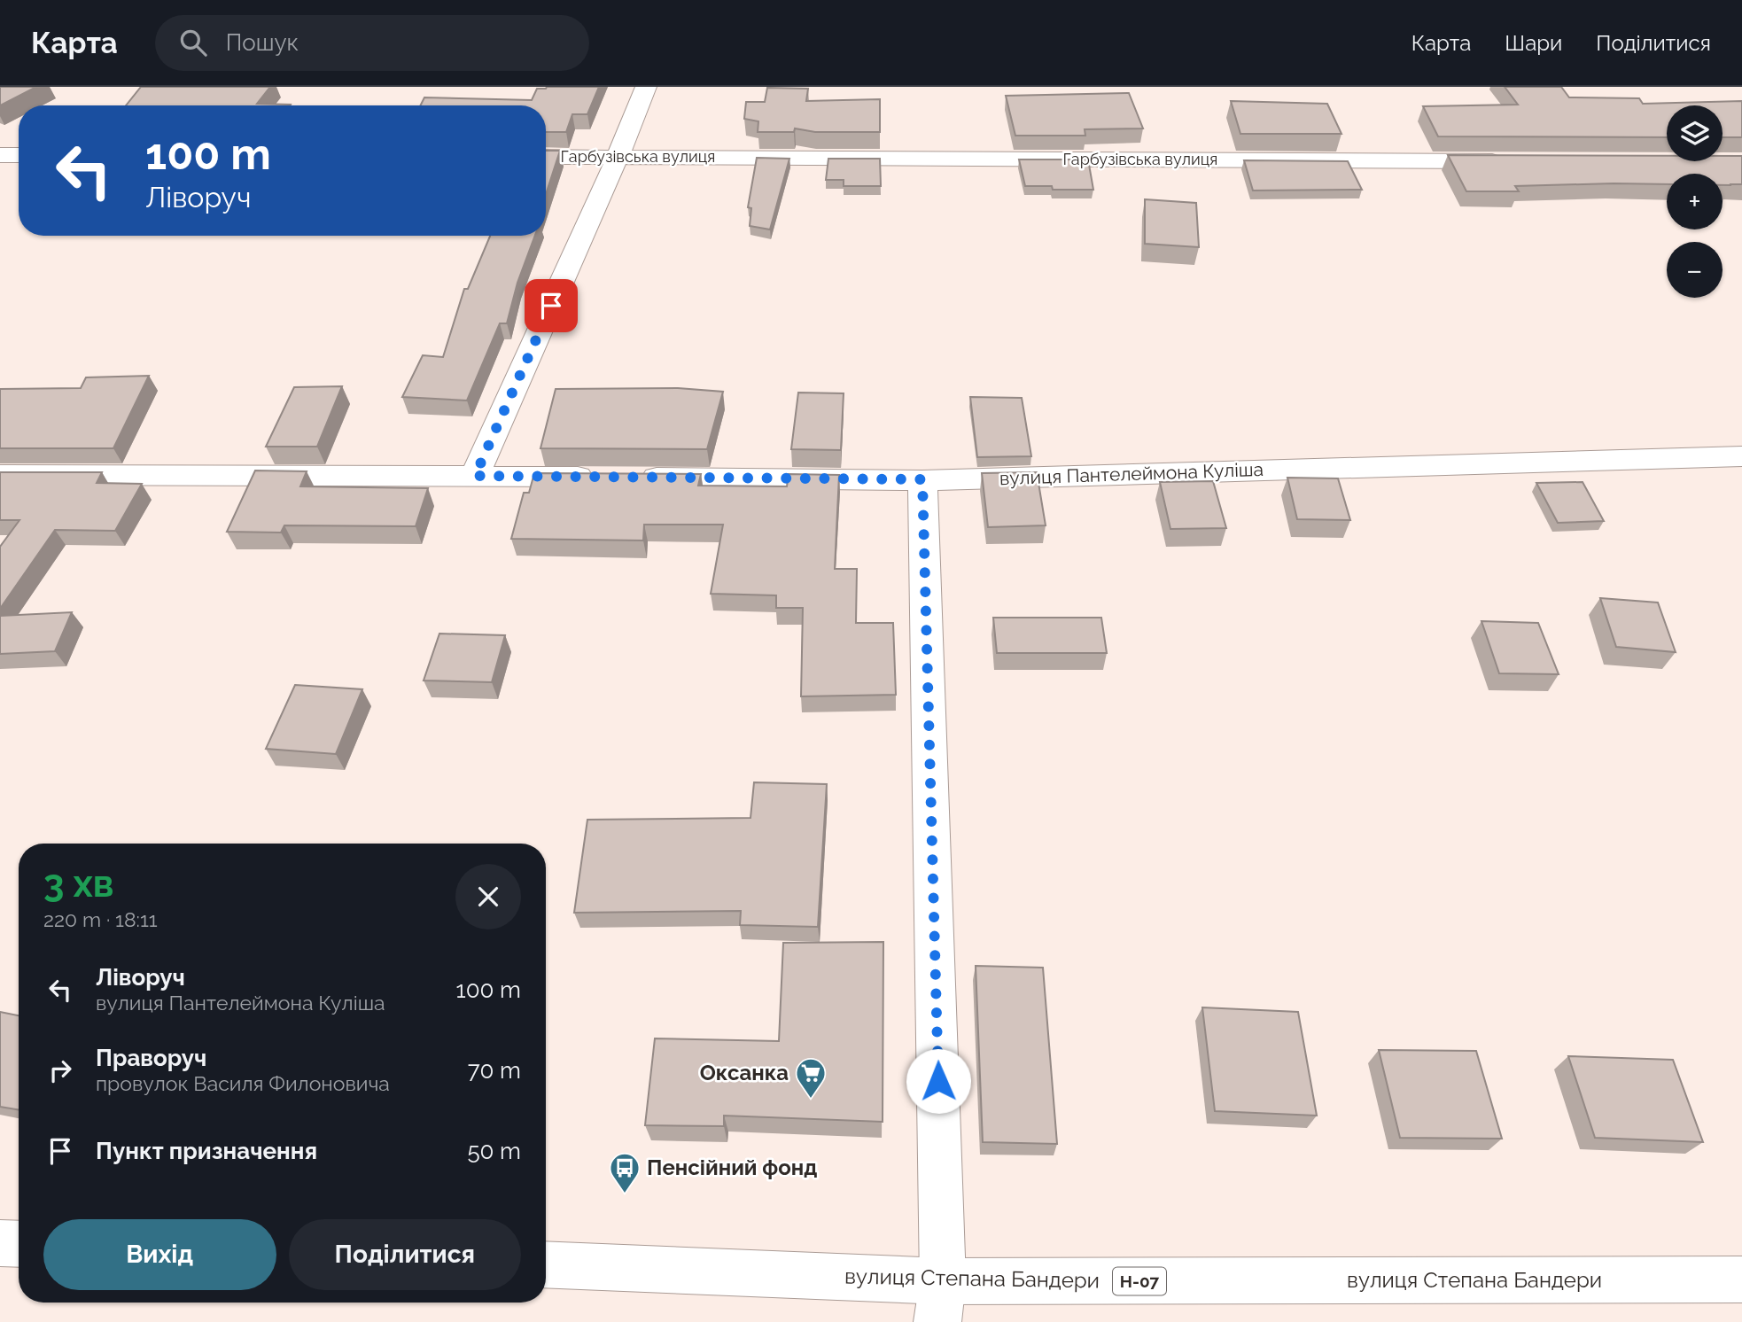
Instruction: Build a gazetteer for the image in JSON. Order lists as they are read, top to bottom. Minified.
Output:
{"streets":{"street":["Гарбузівська вулиця","вулиця Пантелеймона Куліша","вулиця Степана Бандери","Н-07"]},"places":{"supermarket":["Оксанка"],"bus stop":["Пенсійний фонд"]},"page":{"header":"Карта","search":"Пошук","nav":["Карта","Шари","Поділитися"],"map_buttons":["+","−"],"turn":["100 m","Ліворуч"],"heading":["3 хв","220 m · 18:11"],"list":[{"name":"Ліворуч","note":"вулиця Пантелеймона Куліша","value":"100 m"},{"name":"Праворуч","note":"провулок Василя Филоновича","value":"70 m"},{"name":"Пункт призначення","value":"50 m"}],"buttons":["Вихід","Поділитися"]}}
